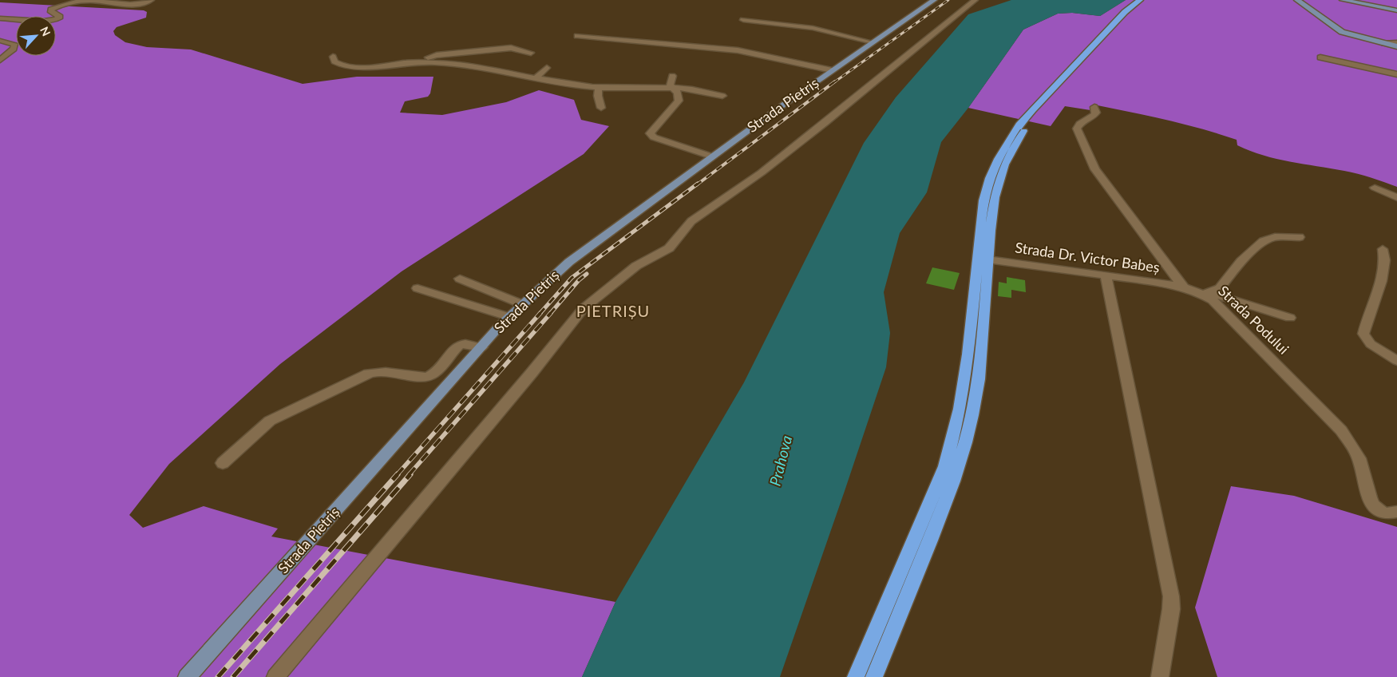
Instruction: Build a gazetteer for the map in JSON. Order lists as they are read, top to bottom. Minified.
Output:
{"streets":{"main road":["Strada Pietriș"],"street":["Strada Dr. Victor Babeș","Strada Podului"]},"crossings":[["Strada Dr. Victor Babeș","Strada Podului"]],"districts":["PIETRIȘU"],"water":["Prahova"],"north":"top right"}
